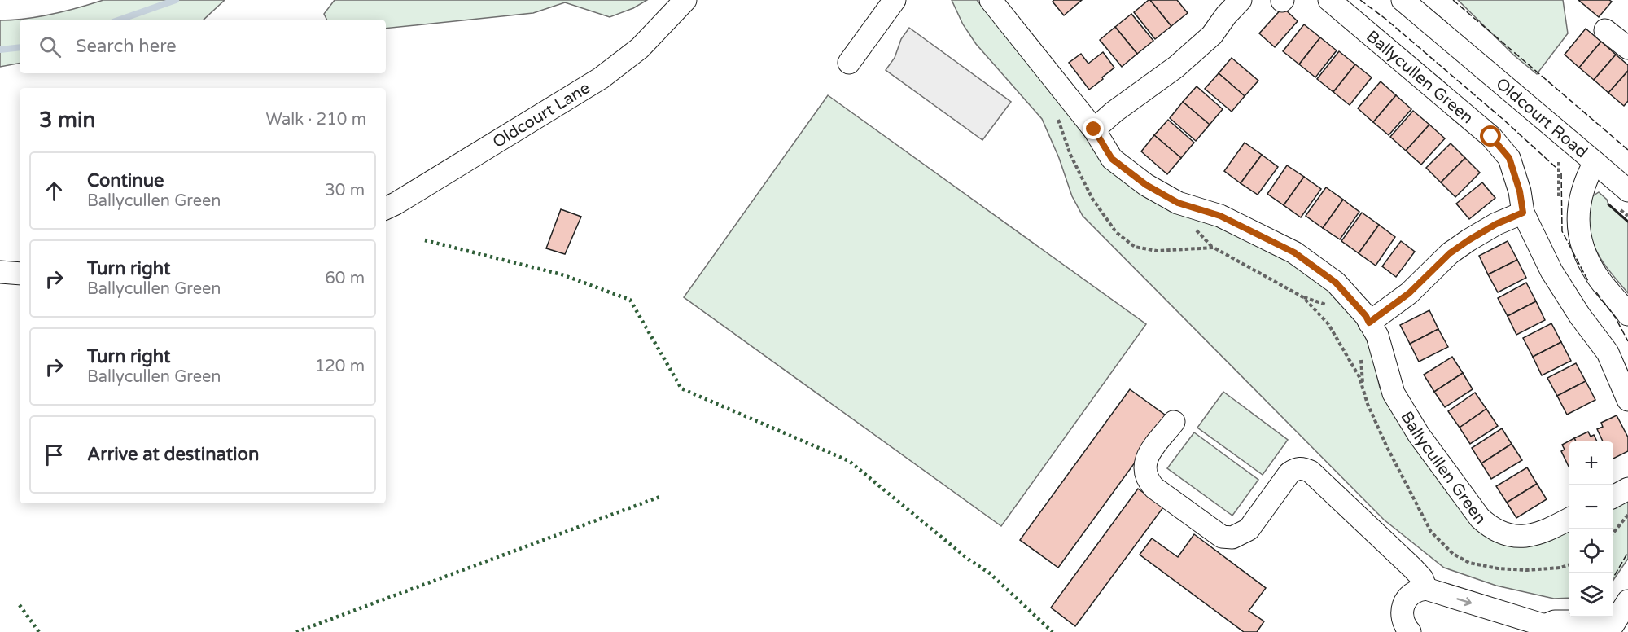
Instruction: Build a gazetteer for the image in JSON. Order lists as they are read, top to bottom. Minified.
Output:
{"streets":{"street":["Ballycullen Green","Oldcourt Lane","Oldcourt Road"]},"page":{"search":"Search here","heading":["3 min","Walk · 210 m"],"list":[["Continue","Ballycullen Green","30 m"],["Turn right","Ballycullen Green","60 m"],["Turn right","Ballycullen Green","120 m"],"Arrive at destination"],"map_buttons":["+","−"]}}
